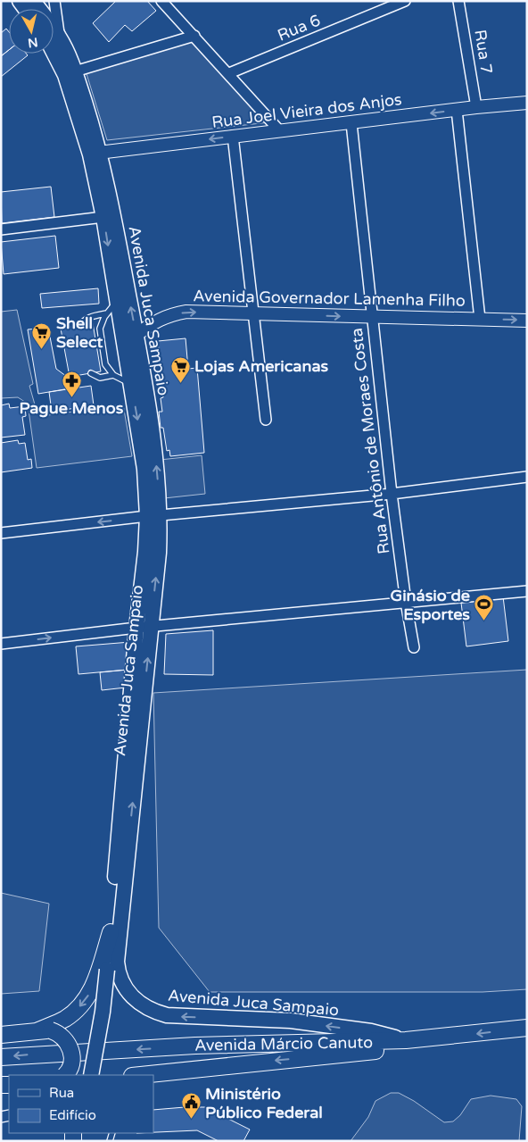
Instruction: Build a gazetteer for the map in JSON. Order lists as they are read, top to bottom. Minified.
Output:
{"streets":{"main road":["Avenida Juca Sampaio","Avenida Márcio Canuto"],"street":["Rua 6","Rua 7","Rua Joel Vieira dos Anjos","Avenida Governador Lamenha Filho","Rua Antônio de Moraes Costa"]},"crossings":[["Rua 7","Rua Joel Vieira dos Anjos"],["Rua Joel Vieira dos Anjos","Avenida Juca Sampaio"],["Rua Joel Vieira dos Anjos","Rua Antônio de Moraes Costa"],["Avenida Governador Lamenha Filho","Avenida Juca Sampaio"],["Avenida Governador Lamenha Filho","Rua Antônio de Moraes Costa"],["Avenida Juca Sampaio","Avenida Márcio Canuto"]],"one_way":["Avenida Governador Lamenha Filho"],"places":{"supermarket":["Shell Select","Lojas Americanas"],"pharmacy":["Pague Menos"],"sports":["Ginásio de Esportes"],"public building":["Ministério Público Federal"]},"legend":["Rua","Edifício"],"north":"bottom"}
